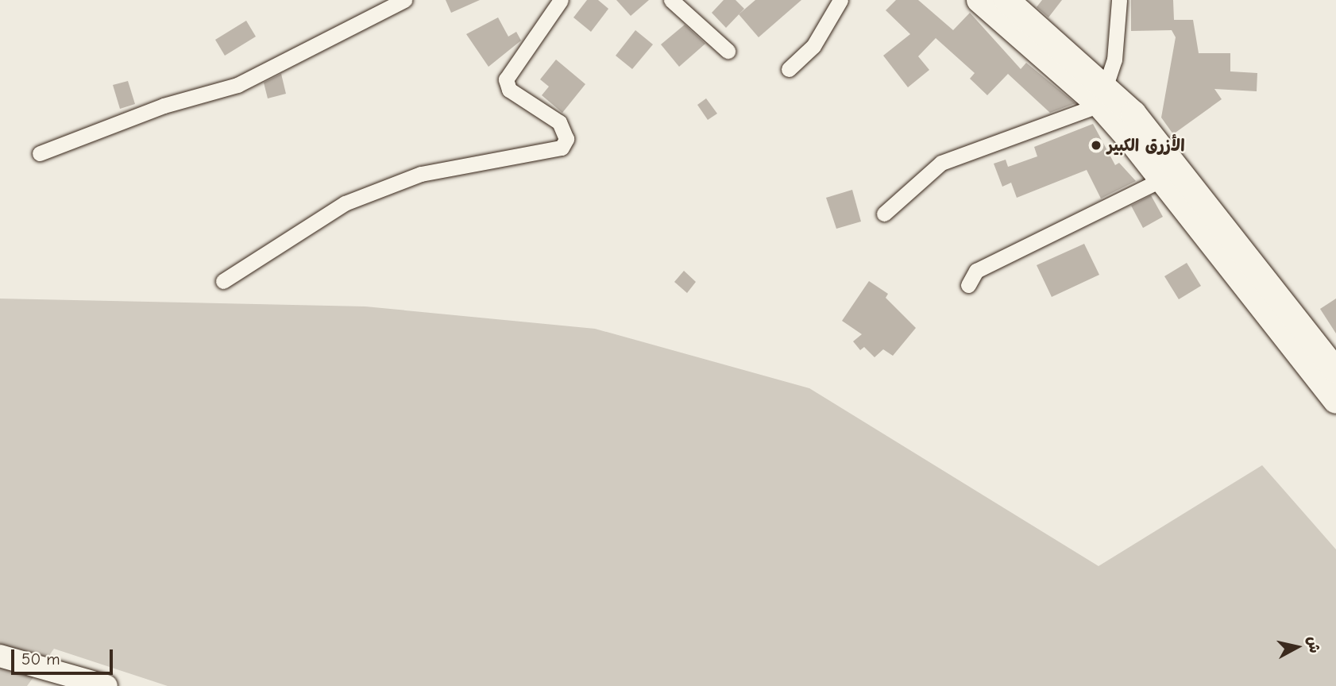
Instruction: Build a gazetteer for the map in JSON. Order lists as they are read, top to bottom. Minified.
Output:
{"places":["الأزرق الكبير"],"scale_bar":"50 m","north":"right"}
